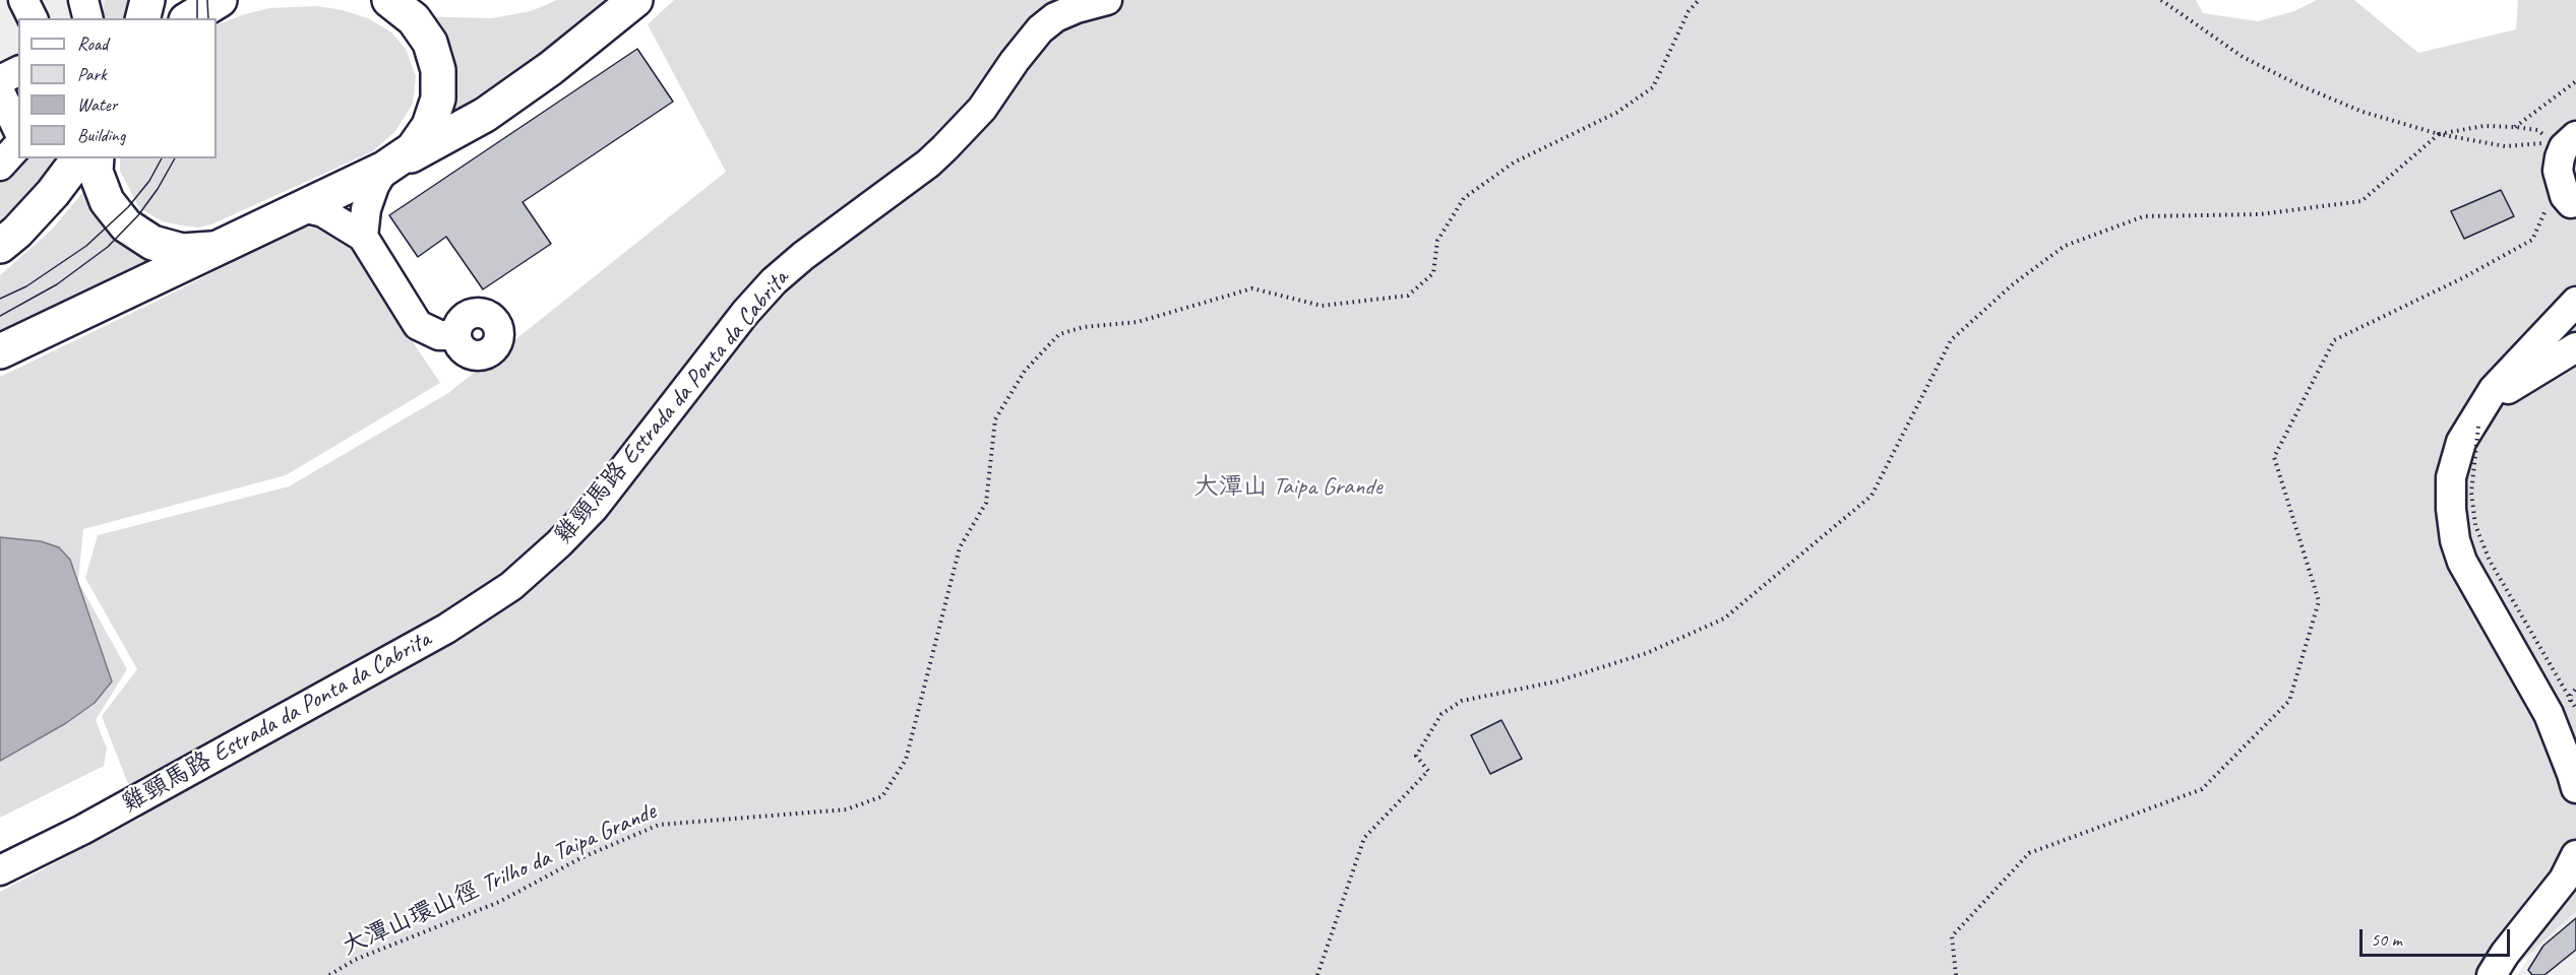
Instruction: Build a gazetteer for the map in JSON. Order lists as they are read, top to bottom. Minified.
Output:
{"streets":{"street":["雞頸馬路 Estrada da Ponta da Cabrita"],"path":["大潭山環山徑 Trilho da Taipa Grande"]},"parks":["大潭山 Taipa Grande"],"legend":["Road","Park","Water","Building"],"scale_bar":"50 m"}
